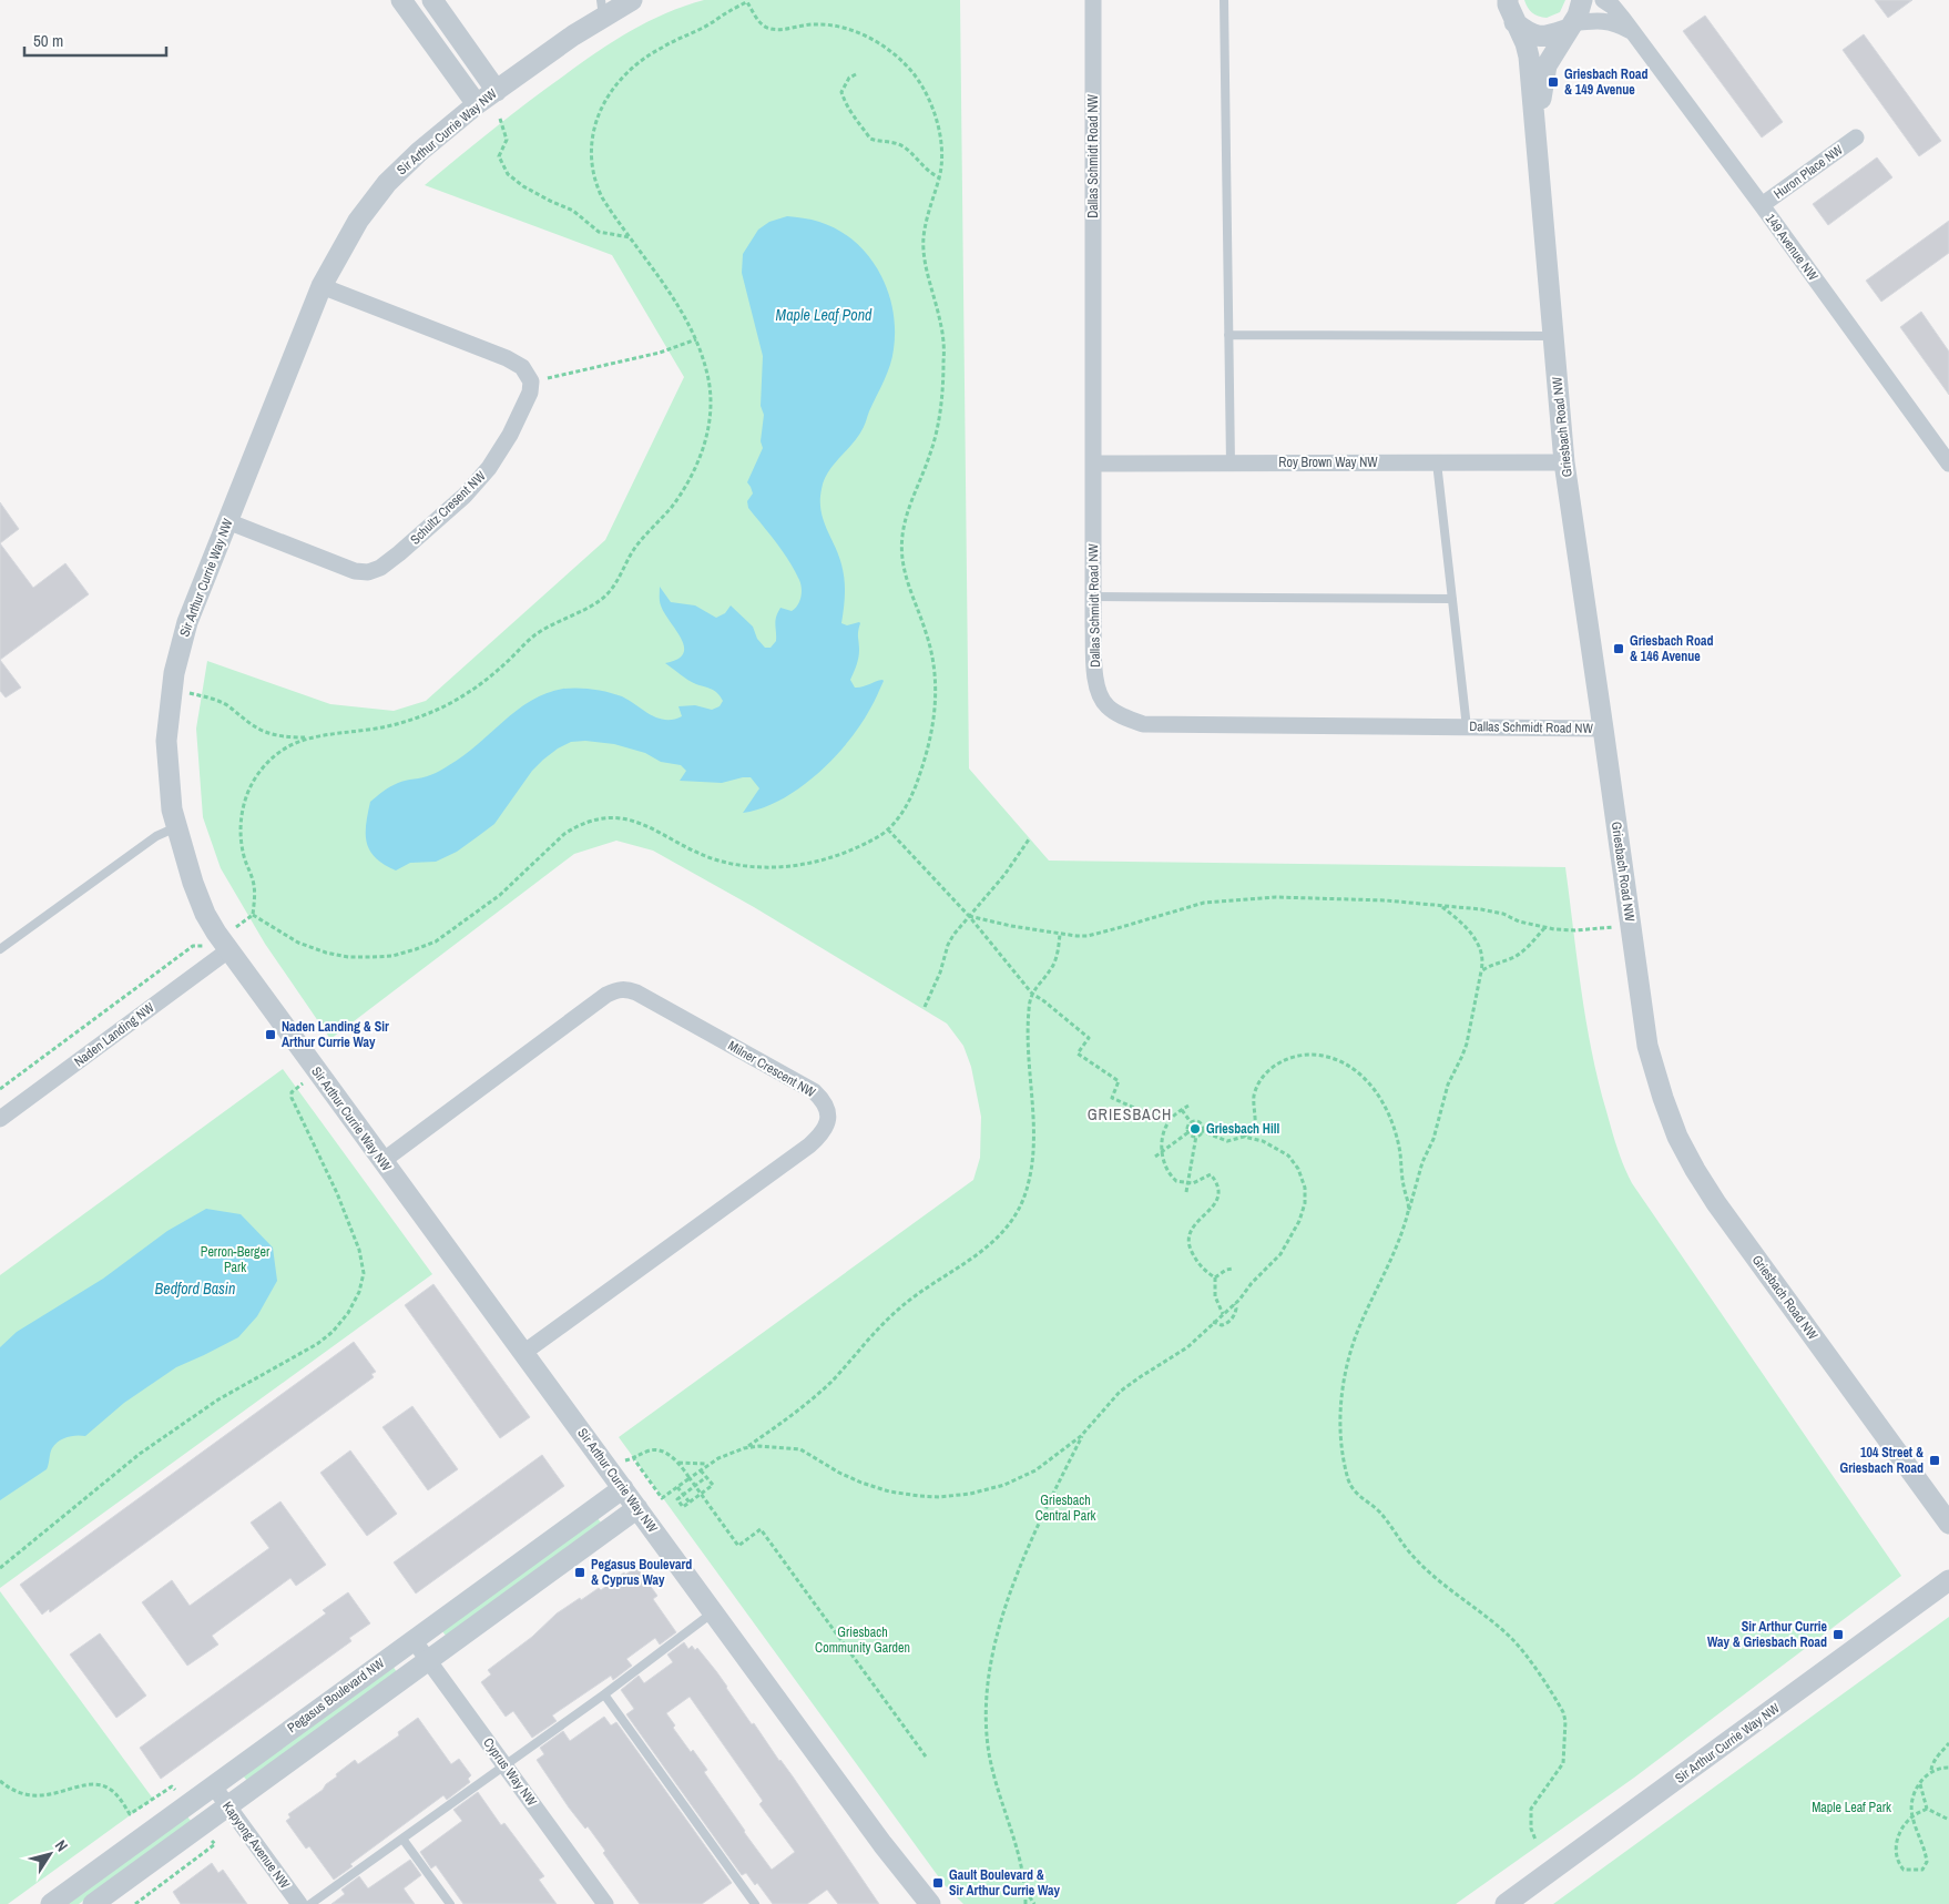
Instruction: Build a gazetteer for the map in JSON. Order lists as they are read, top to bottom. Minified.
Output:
{"streets":{"street":["Sir Arthur Currie Way NW","Dallas Schmidt Road NW","Huron Place NW","149 Avenue NW","Griesbach Road NW","Roy Brown Way NW","Schultz Cresent NW","Naden Landing NW","Milner Crescent NW","Pegasus Boulevard NW","Cyprus Way NW","Kapyong Avenue NW"]},"crossings":[["Sir Arthur Currie Way NW","Schultz Cresent NW"],["Sir Arthur Currie Way NW","Naden Landing NW"],["Sir Arthur Currie Way NW","Milner Crescent NW"],["Sir Arthur Currie Way NW","Pegasus Boulevard NW"],["Dallas Schmidt Road NW","Griesbach Road NW"],["Dallas Schmidt Road NW","Roy Brown Way NW"],["Huron Place NW","149 Avenue NW"],["Griesbach Road NW","Roy Brown Way NW"],["Pegasus Boulevard NW","Cyprus Way NW"],["Pegasus Boulevard NW","Kapyong Avenue NW"]],"districts":["GRIESBACH"],"water":["Maple Leaf Pond","Bedford Basin"],"parks":["Perron-Berger Park","Griesbach Central Park","Griesbach Community Garden","Maple Leaf Park"],"places":{"transit":["Griesbach Road & 149 Avenue","Griesbach Road & 146 Avenue","Naden Landing & Sir Arthur Currie Way","104 Street & Griesbach Road","Pegasus Boulevard & Cyprus Way","Sir Arthur Currie Way & Griesbach Road","Gault Boulevard & Sir Arthur Currie Way"],"other":["Griesbach Hill"]},"scale_bar":"50 m","north":"top right"}
